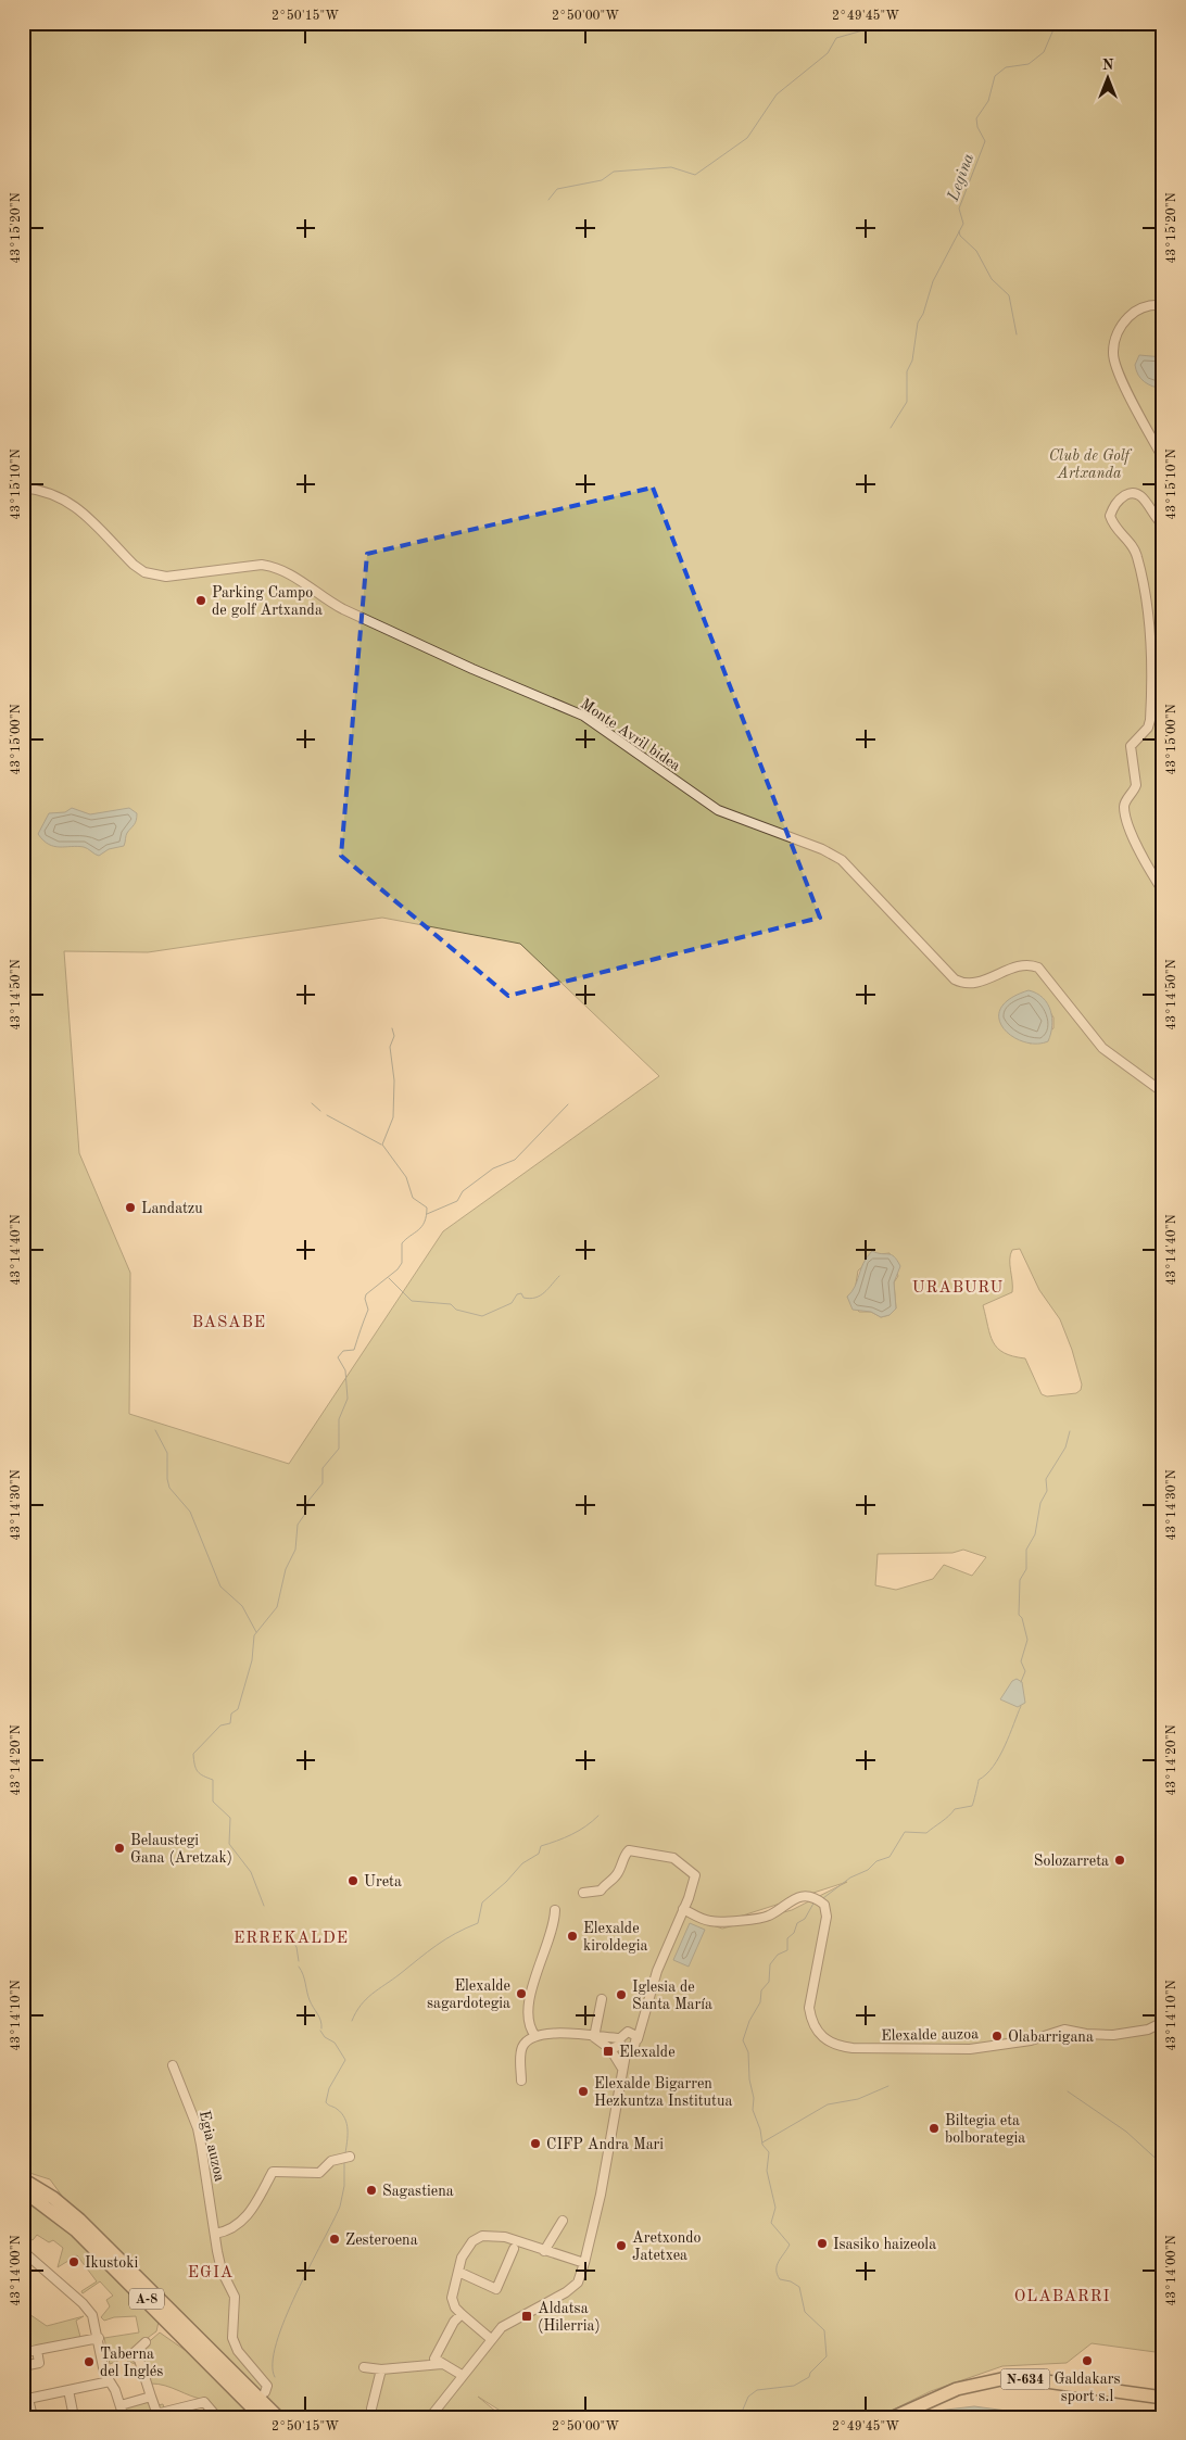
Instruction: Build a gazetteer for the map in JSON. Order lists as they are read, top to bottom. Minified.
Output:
{"streets":{"highway":["A-8","N-634"],"street":["Monte Avril bidea","Elexalde auzoa","Egia auzoa"]},"districts":["URABURU","BASABE","ERREKALDE","EGIA","OLABARRI"],"water":["Legina"],"parks":["Club de Golf Artxanda"],"places":{"other":["Parking Campo de golf Artxanda","Landatzu","Belaustegi Gana (Aretzak)","Solozarreta","Ureta","Elexalde kiroldegia","Elexalde sagardotegia","Iglesia de Santa María","Olabarrigana","Elexalde Bigarren Hezkuntza Institutua","Biltegia eta bolborategia","CIFP Andra Mari","Sagastiena","Zesteroena","Isasiko haizeola","Aretxondo Jatetxea","Ikustoki","Galdakars sport s.l","Taberna del Inglés"],"transit":["Elexalde","Aldatsa (Hilerria)"]},"north":"top","coordinates":["2°50'15\"W","2°50'00\"W","2°49'45\"W","43°15'20\"N","43°15'10\"N","43°15'00\"N","43°14'50\"N","43°14'40\"N","43°14'30\"N","43°14'20\"N","43°14'10\"N","43°14'00\"N"]}
